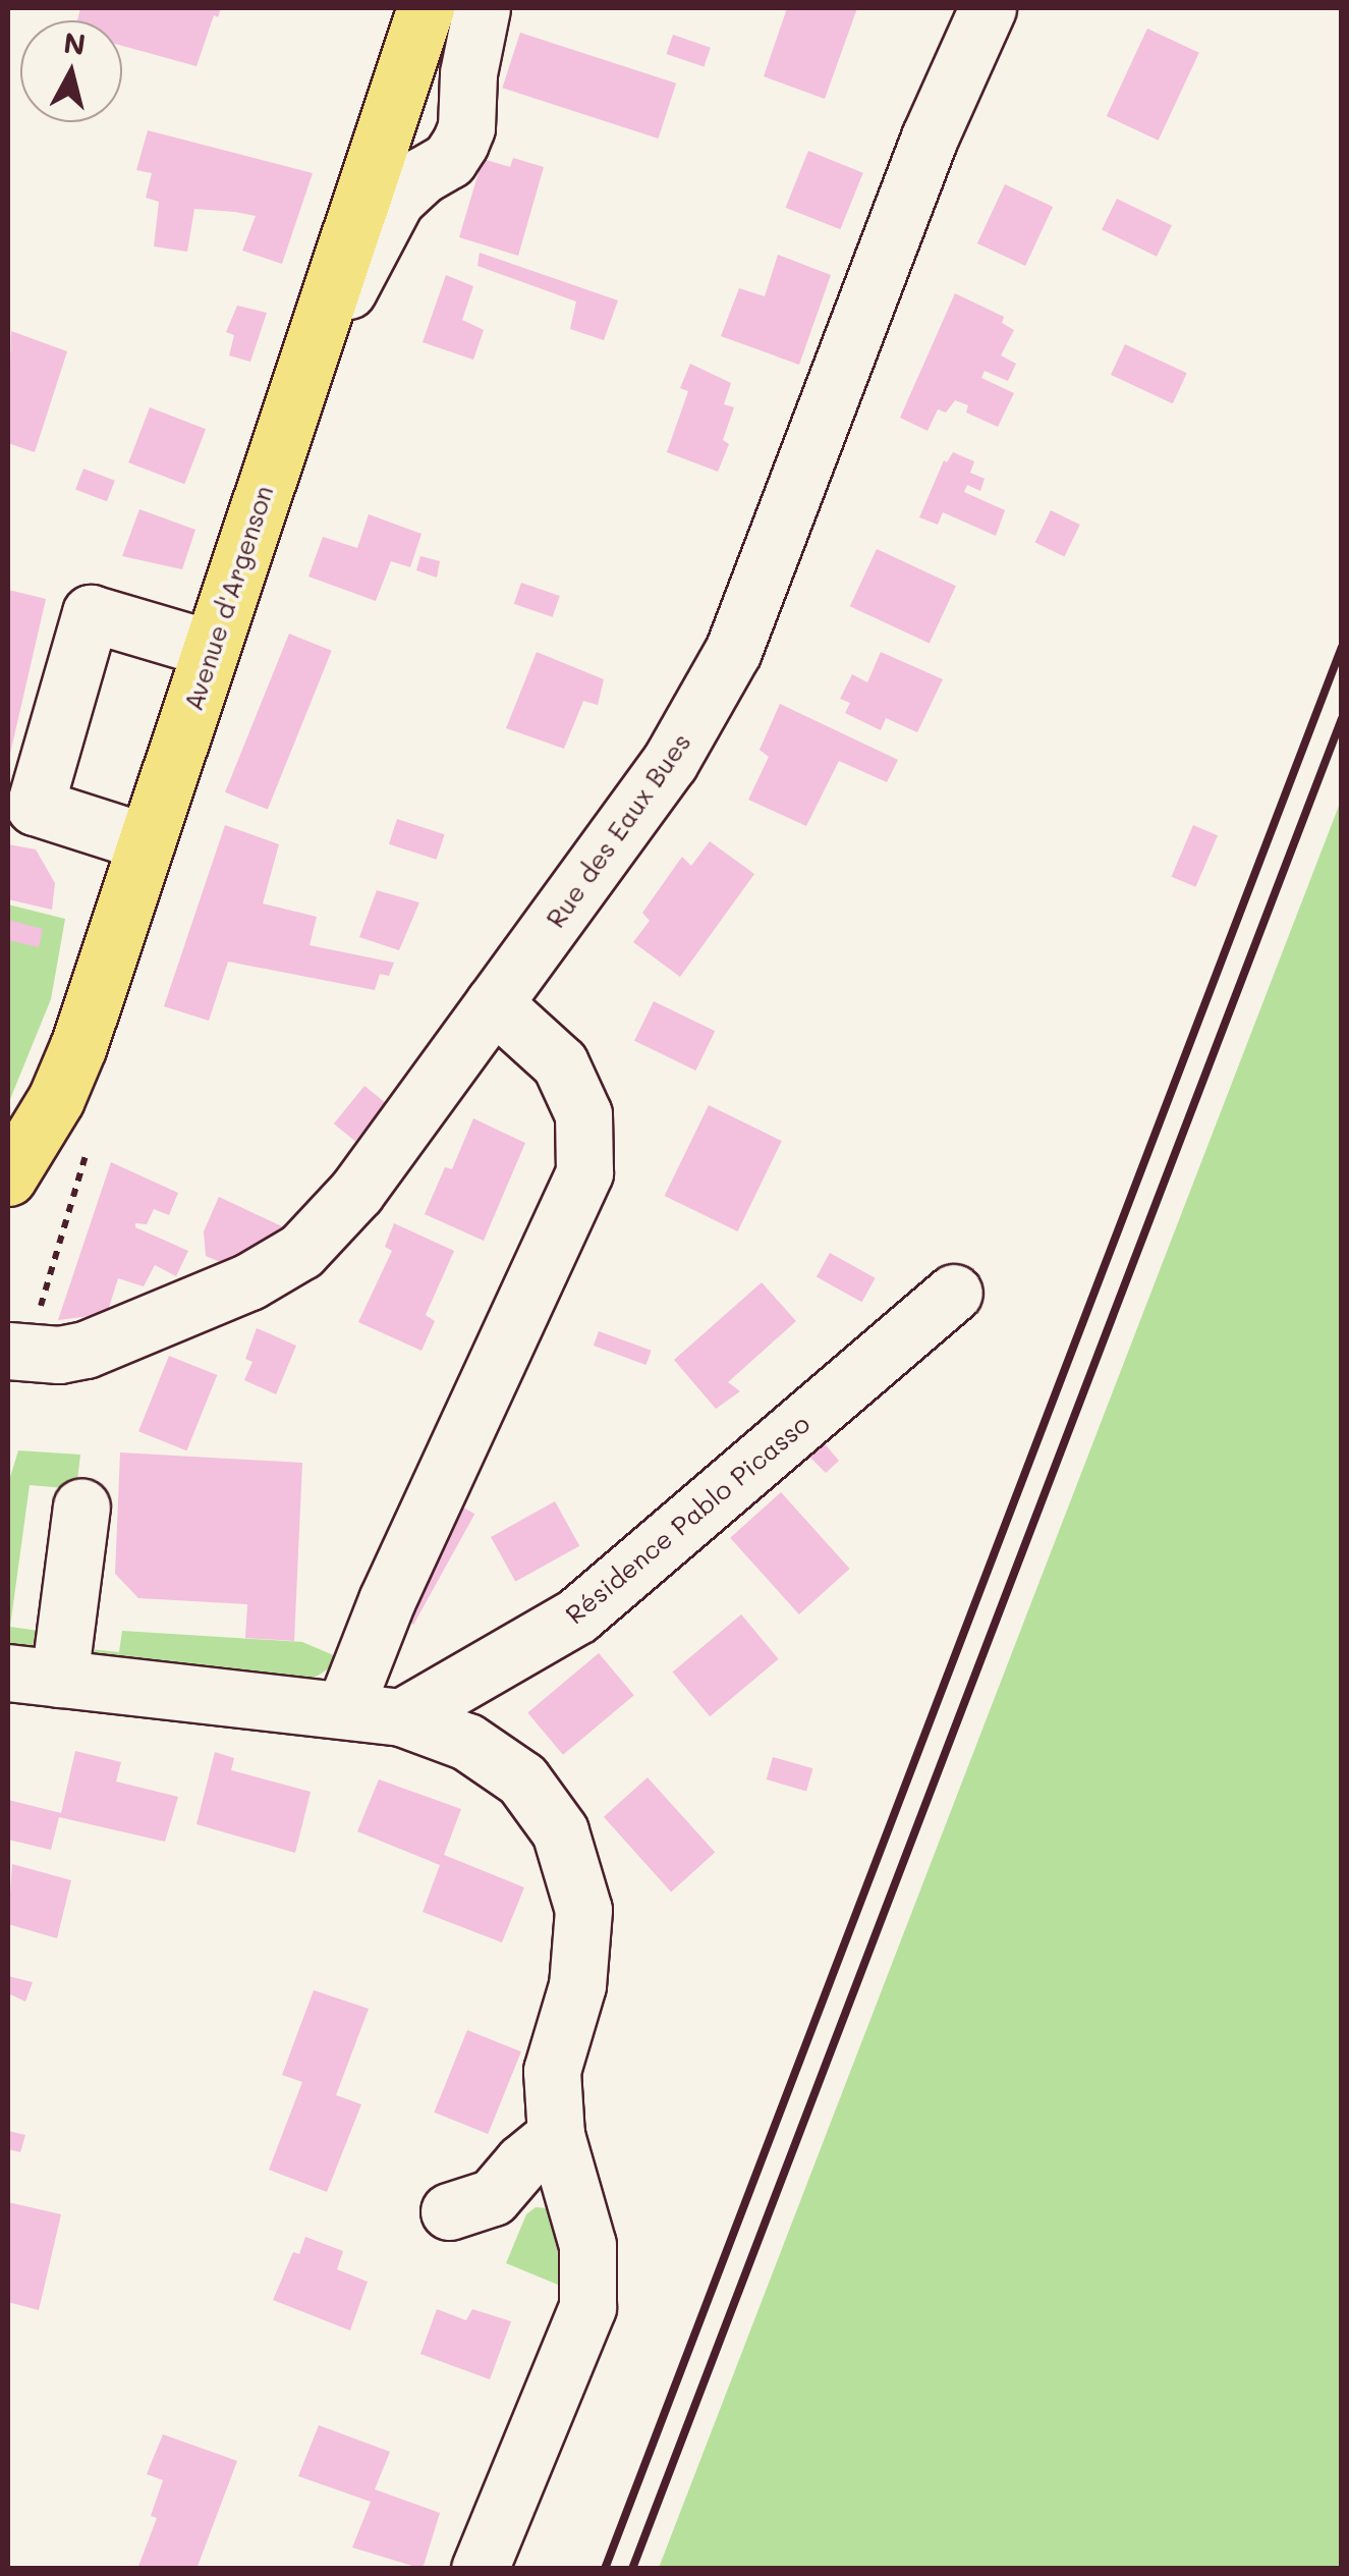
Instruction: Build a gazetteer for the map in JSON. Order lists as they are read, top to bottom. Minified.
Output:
{"streets":{"main road":["Avenue d'Argenson"],"street":["Rue des Eaux Bues","Résidence Pablo Picasso"]},"north":"top"}
